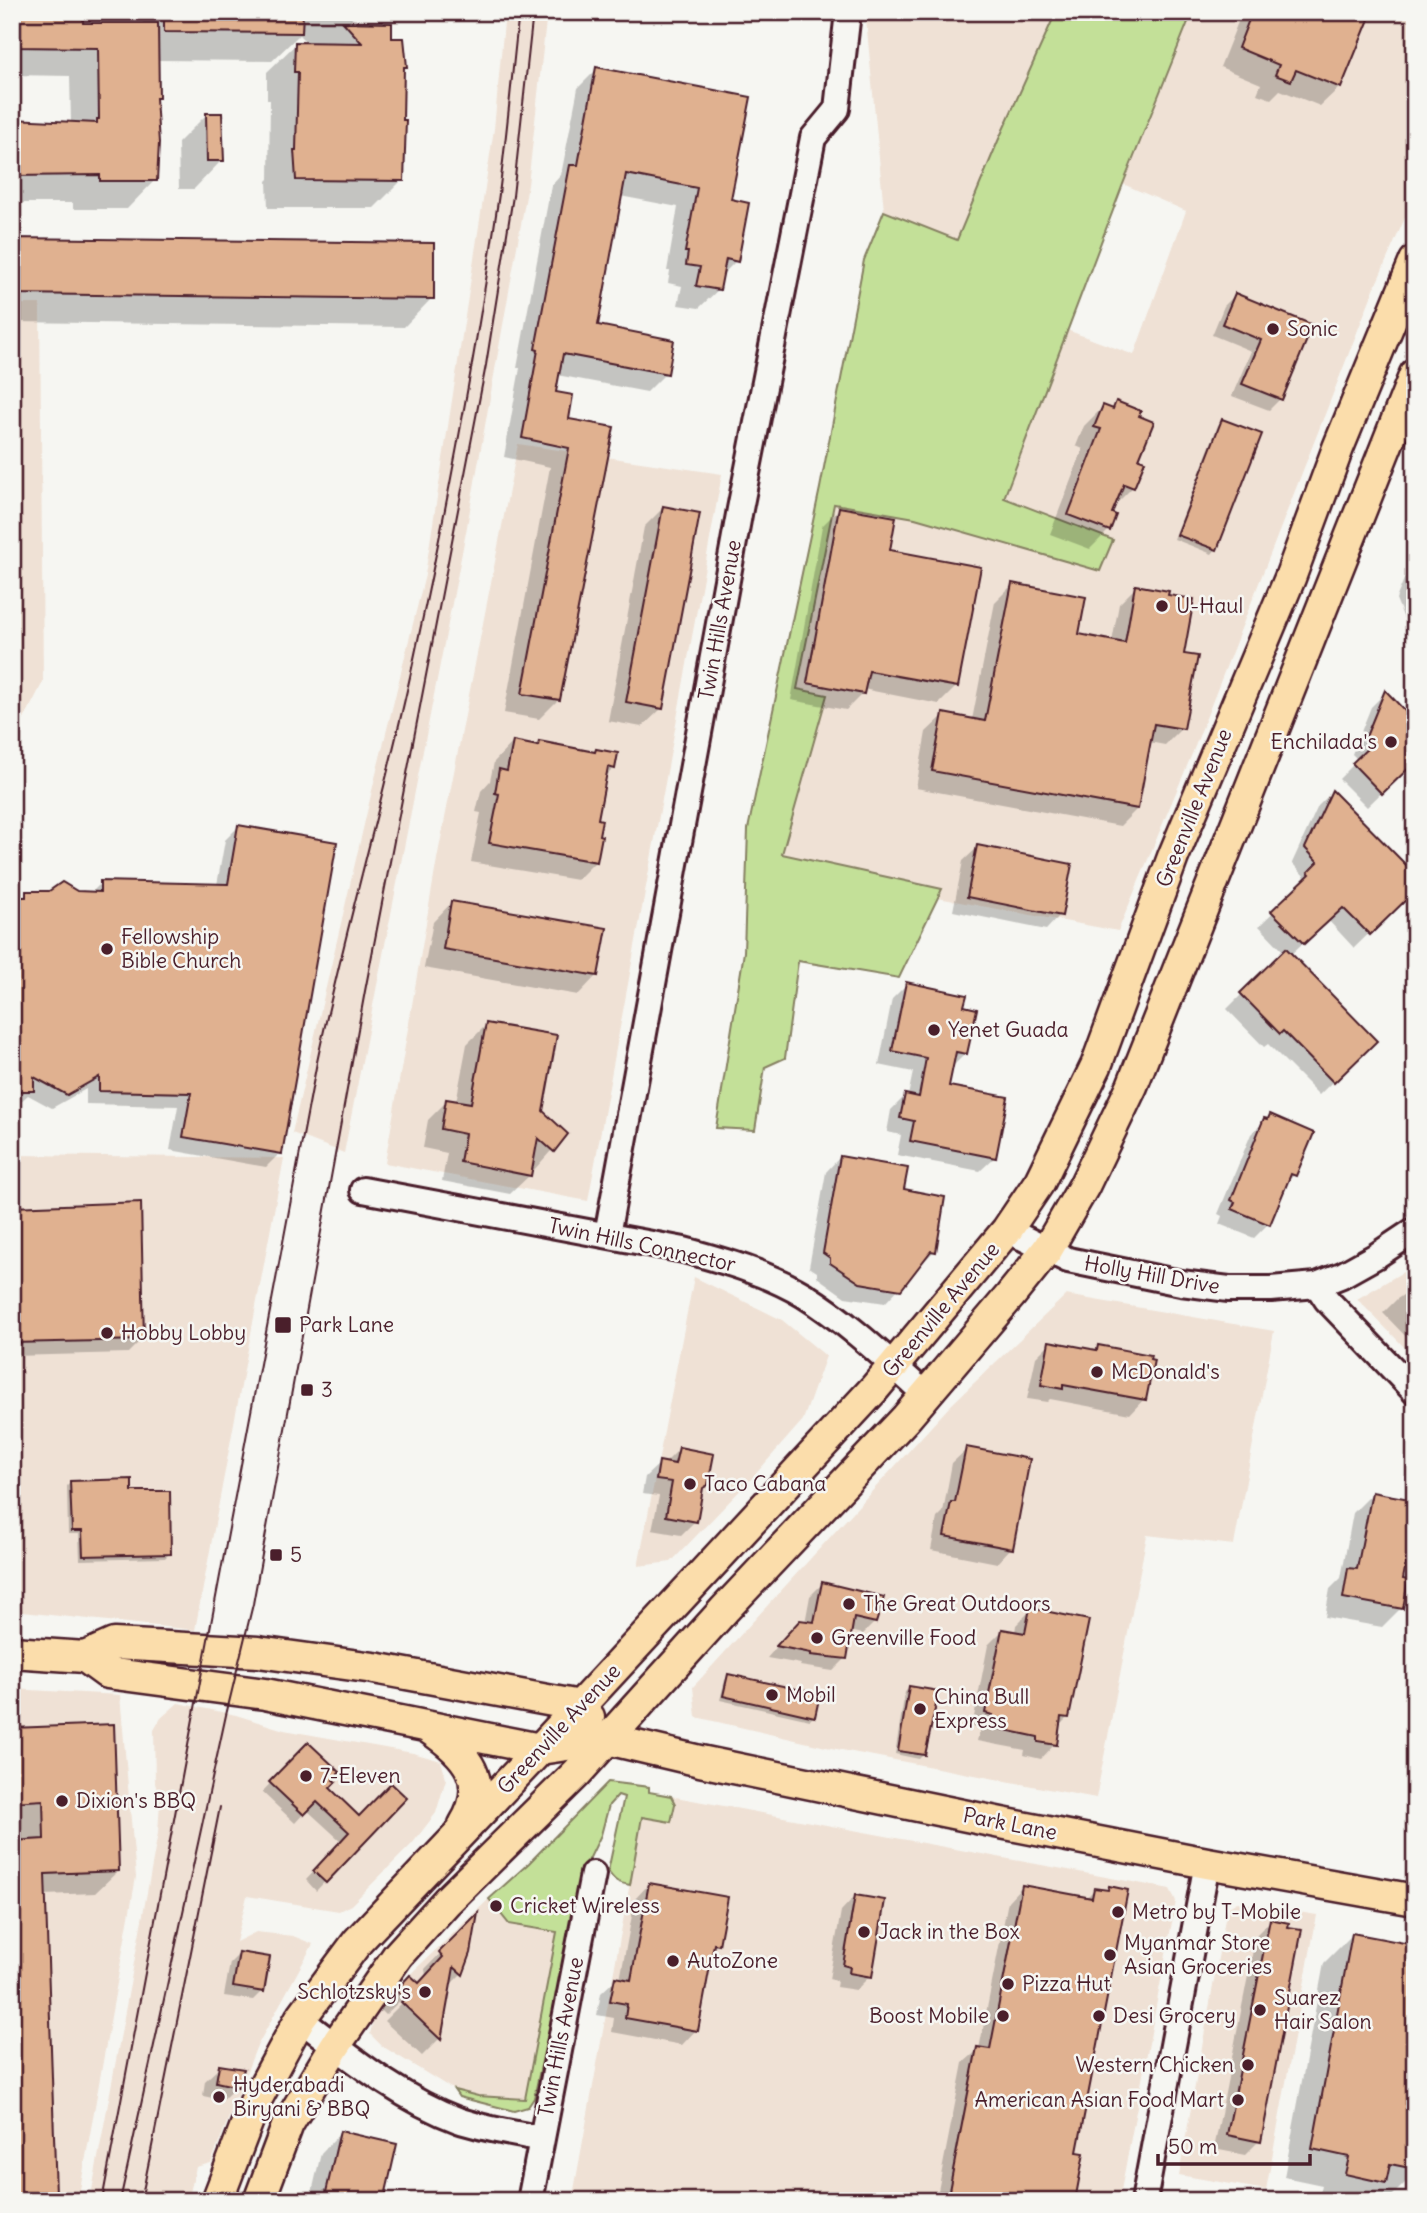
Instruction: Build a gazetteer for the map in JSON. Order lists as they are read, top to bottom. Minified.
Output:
{"streets":{"main road":["Greenville Avenue","Park Lane"],"street":["Twin Hills Avenue","Twin Hills Connector","Holly Hill Drive"]},"crossings":[["Twin Hills Avenue","Twin Hills Connector"],["Greenville Avenue","Twin Hills Connector"],["Greenville Avenue","Holly Hill Drive"],["Greenville Avenue","Park Lane"]],"places":{"other":["Sonic","U-Haul","Enchilada's","Fellowship Bible Church","Yenet Guada","Hobby Lobby","McDonald's","Taco Cabana","The Great Outdoors","Greenville Food","Mobil","China Bull Express","7-Eleven","Dixion's BBQ","Cricket Wireless","Metro by T-Mobile","Jack in the Box","Myanmar Store Asian Groceries","AutoZone","Pizza Hut","Schlotzsky's","Suarez Hair Salon","Boost Mobile","Desi Grocery","Western Chicken","Hyderabadi Biryani & BBQ","American Asian Food Mart"],"transit":["Park Lane","3","5"]},"scale_bar":"50 m"}
